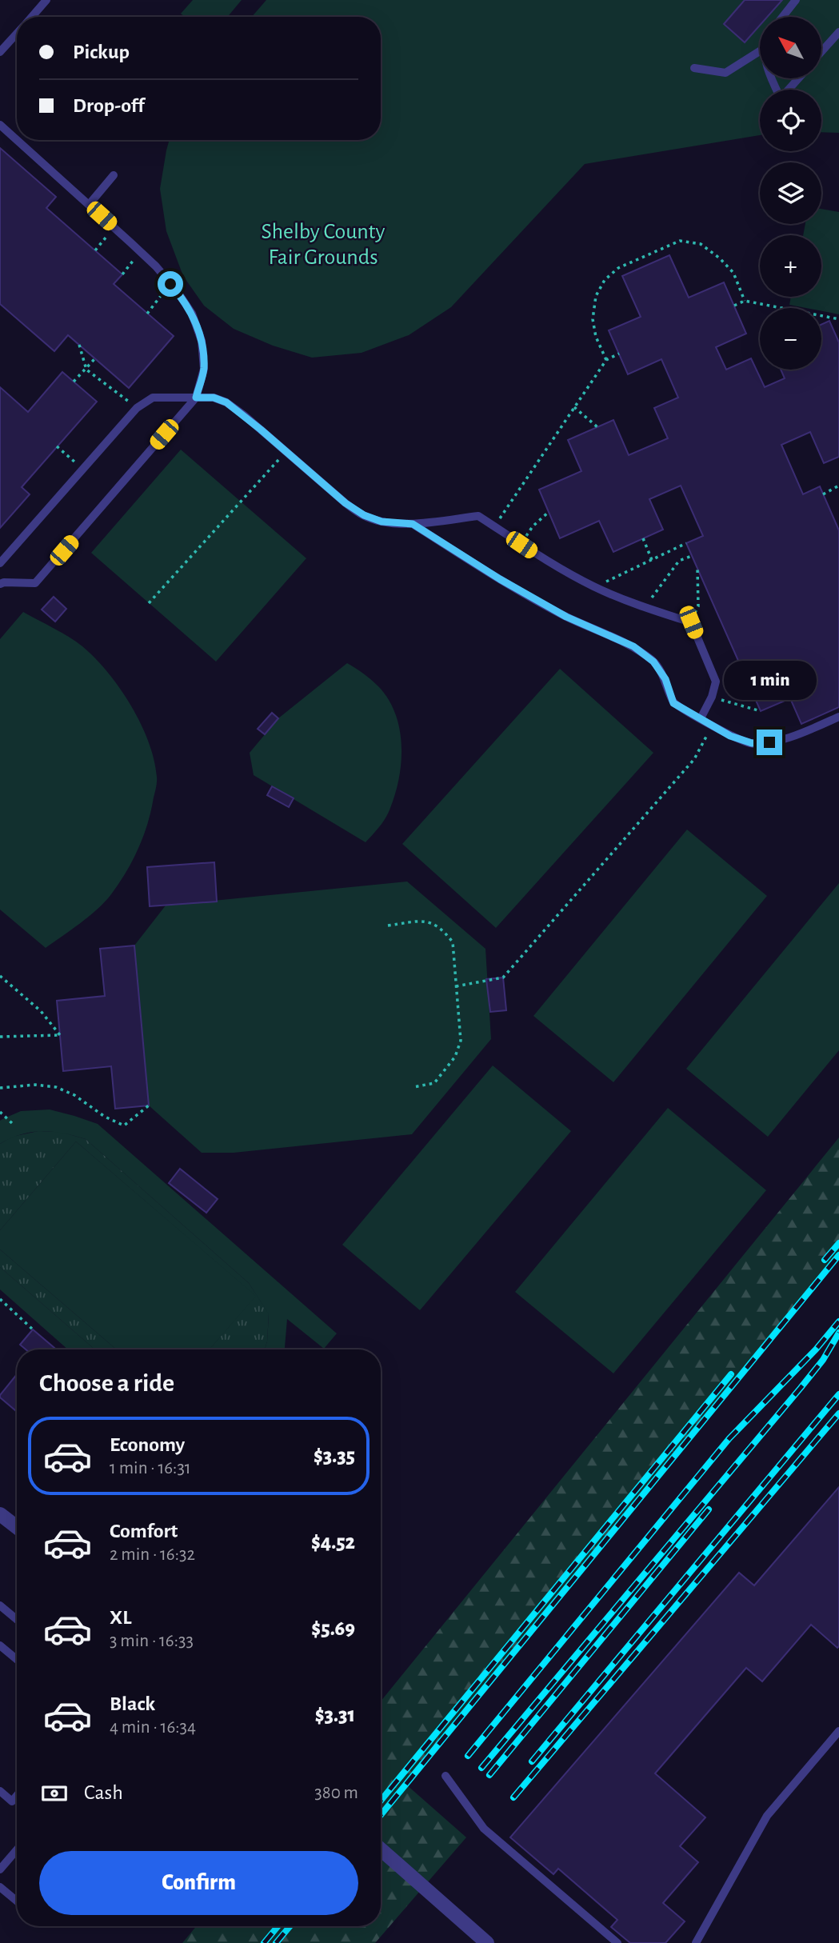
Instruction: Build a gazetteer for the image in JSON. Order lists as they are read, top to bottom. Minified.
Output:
{"parks":["Shelby County Fair Grounds"],"north":"top left","page":{"map_buttons":["+","−"],"banner":["Pickup","Drop-off"],"bubble":"1 min","heading":"Choose a ride","list":[{"name":"Economy","note":"1 min · 16:31","value":"$3.35"},{"name":"Comfort","note":"2 min · 16:32","value":"$4.52"},{"name":"XL","note":"3 min · 16:33","value":"$5.69"},{"name":"Black","note":"4 min · 16:34","value":"$3.31"}],"pay":["Cash","380 m"],"buttons":"Confirm"}}
